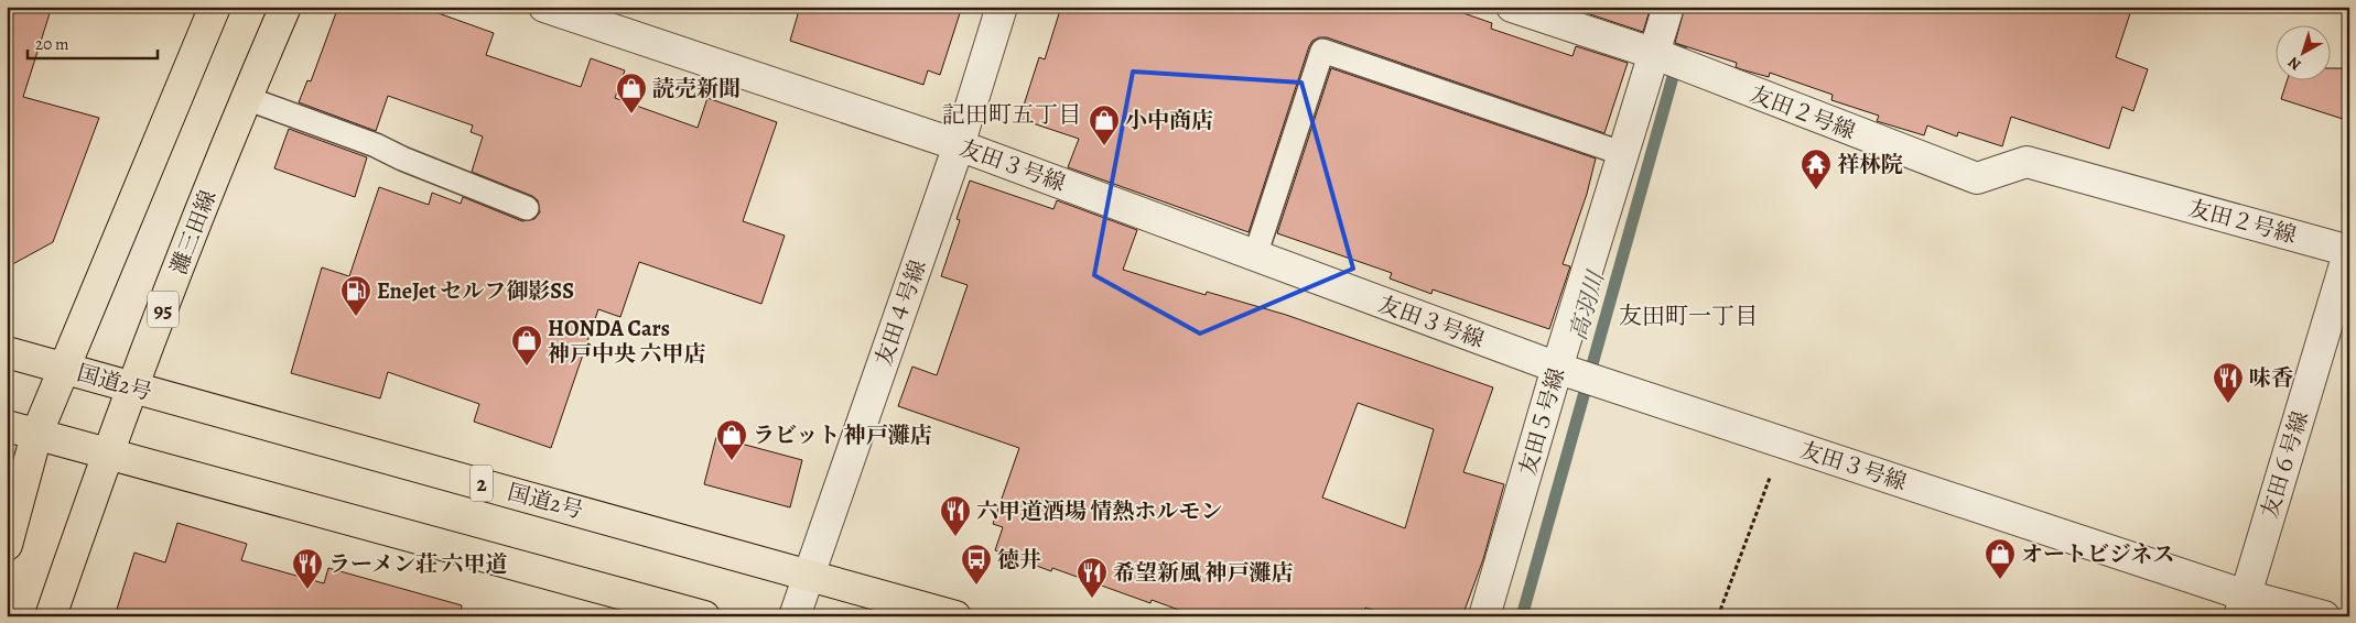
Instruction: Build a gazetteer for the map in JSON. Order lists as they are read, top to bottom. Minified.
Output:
{"streets":{"main road":["灘三田線","95","国道2号","2"],"street":["友田２号線","友田３号線","友田４号線","友田５号線","友田６号線"]},"crossings":[["友田２号線","友田５号線"],["友田２号線","友田６号線"],["友田３号線","友田４号線"],["友田３号線","友田５号線"],["友田３号線","友田６号線"],["灘三田線","国道2号"],["友田４号線","国道2号"]],"districts":["記田町五丁目","友田町一丁目"],"water":["高羽川"],"places":{"shop":["読売新聞","小中商店","HONDA Cars 神戸中央 六甲店","ラビット 神戸灘店","オートビジネス"],"temple":["祥林院"],"fuel station":["EneJet セルフ御影SS"],"restaurant":["味香","六甲道酒場 情熱ホルモン","ラーメン荘 六甲道","希望新風 神戸灘店"],"bus stop":["徳井"]},"scale_bar":"20 m","north":"bottom left"}
